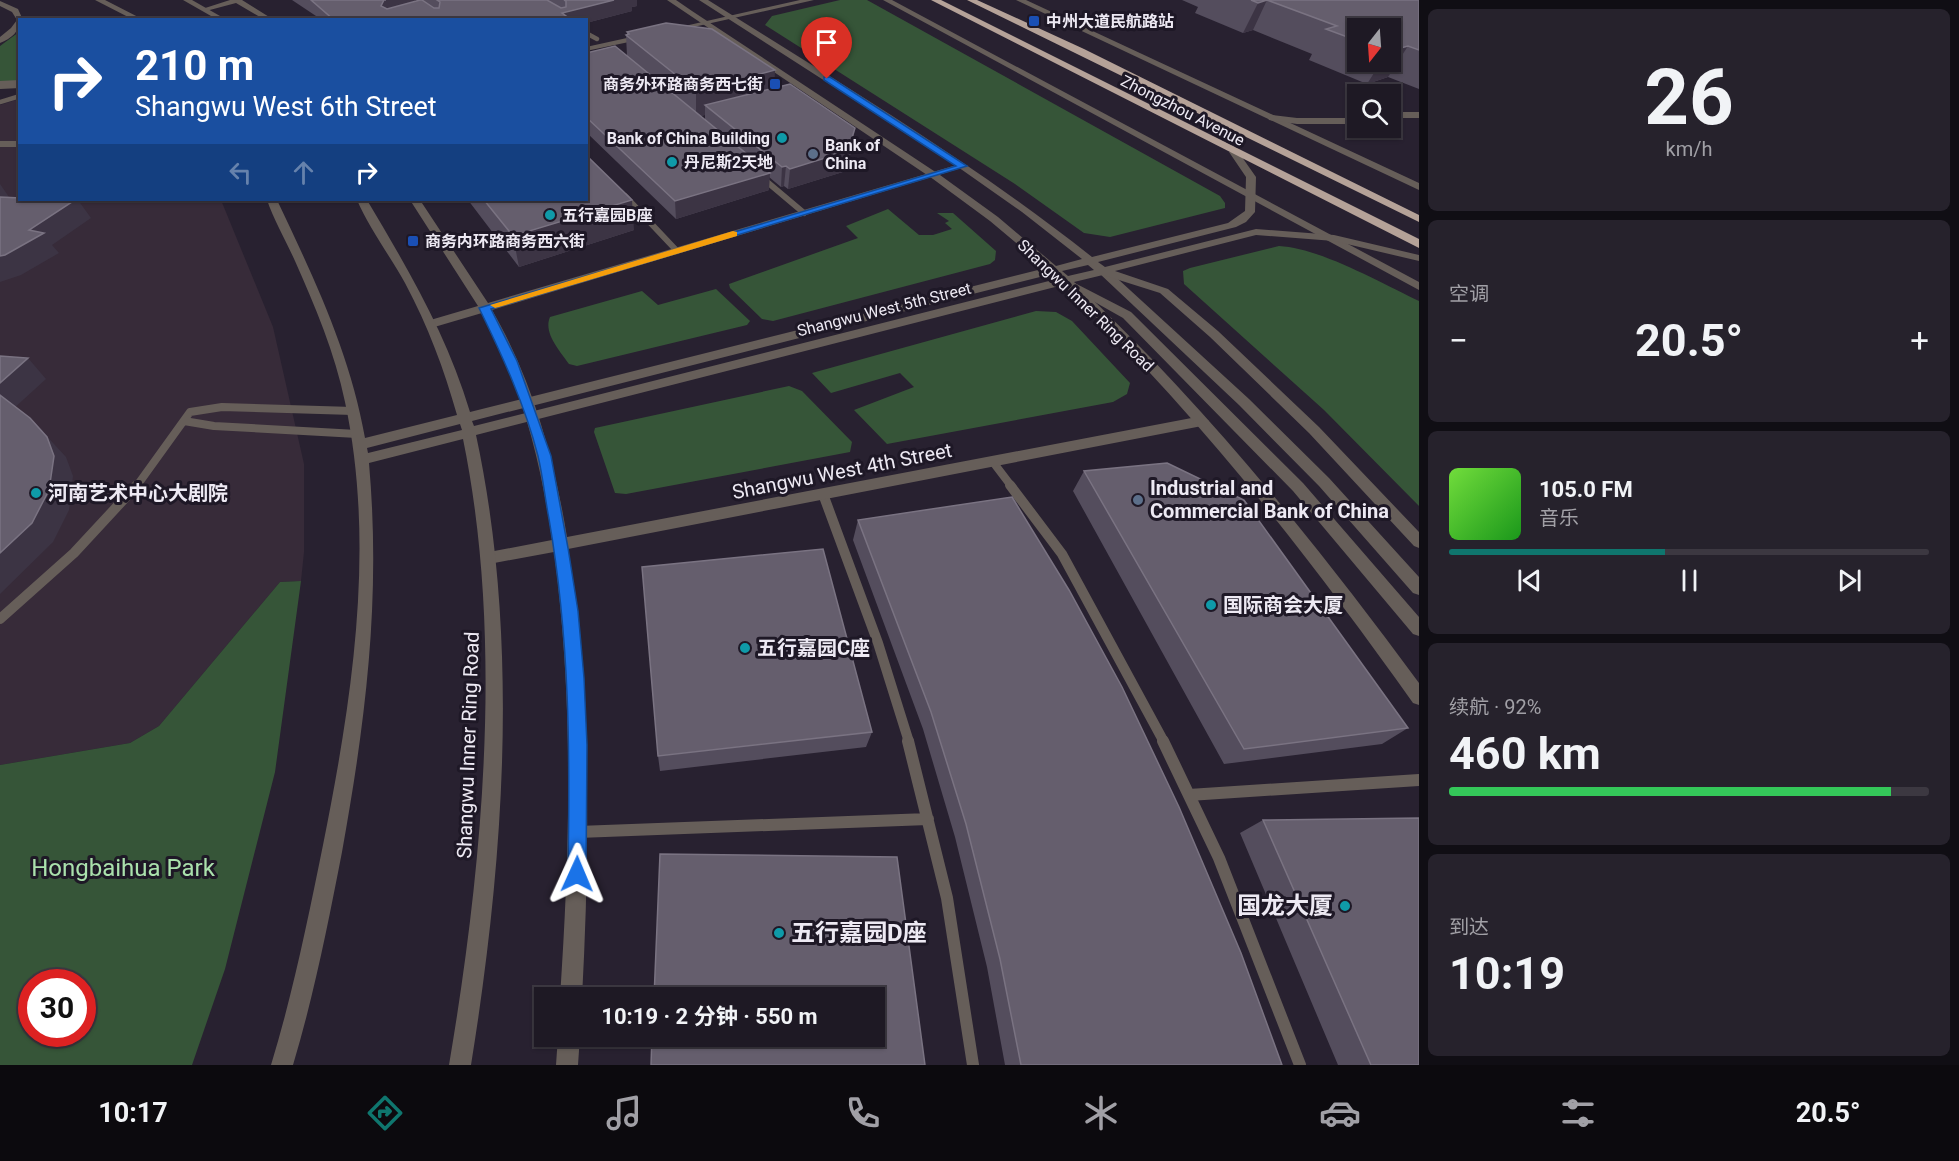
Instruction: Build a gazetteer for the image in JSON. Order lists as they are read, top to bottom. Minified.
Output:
{"streets":{"highway":["Zhongzhou Avenue"],"street":["Shangwu Inner Ring Road","Shangwu West 5th Street","Shangwu West 4th Street"]},"crossings":[["Shangwu Inner Ring Road","Shangwu West 5th Street"],["Shangwu Inner Ring Road","Shangwu West 4th Street"]],"parks":["Hongbaihua Park"],"places":{"transit":["中州大道民航路站","商务外环路商务西七街","商务内环路商务西六街"],"other":["Bank of China Building","Bank of China","丹尼斯2天地","五行嘉园B座","河南艺术中心大剧院","Industrial and Commercial Bank of China","国际商会大厦","五行嘉园C座","国龙大厦","五行嘉园D座"]},"north":"bottom","page":{"tile":[["26","km/h"],"空调",["续航 · 92%","460 km"],["到达","10:19"]],"turn":["210 m","Shangwu West 6th Street"],"heat":["−","20.5°","+"],"song":["105.0 FM","音乐"],"limit":"30","trip":"10:19 · 2 分钟 · 550 m","tabs":["10:17","20.5°"]}}
